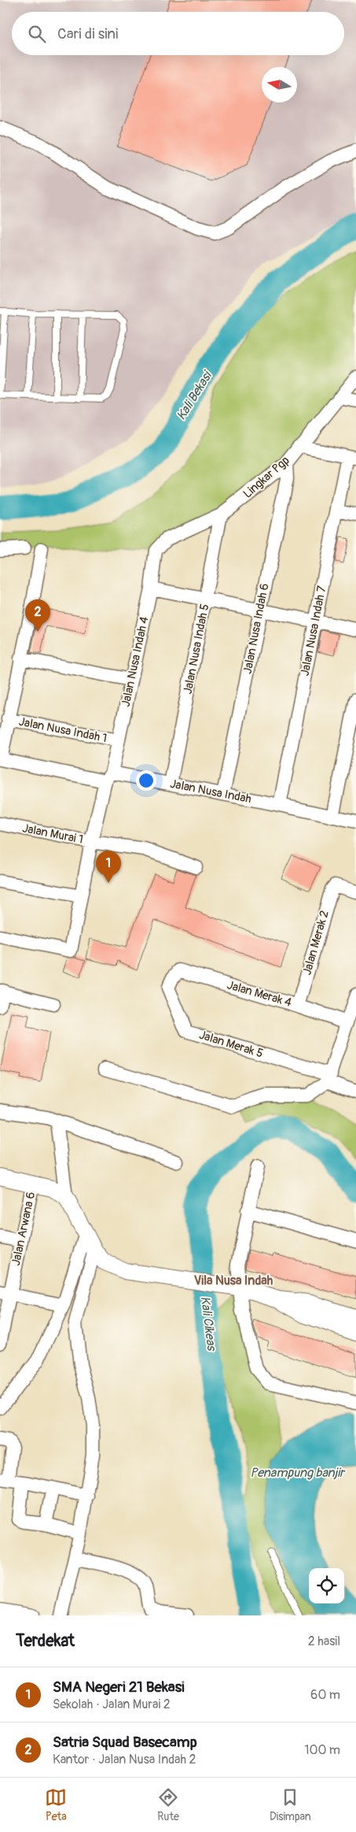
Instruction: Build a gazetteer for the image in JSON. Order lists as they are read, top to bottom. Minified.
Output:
{"streets":{"street":["Lingkar Pgp","Jalan Nusa Indah 6","Jalan Nusa Indah 7","Jalan Nusa Indah 5","Jalan Nusa Indah 4","Jalan Nusa Indah 1","Jalan Nusa Indah","Jalan Murai 1","Jalan Merak 2","Jalan Merak 4","Jalan Merak 5","Jalan Arwana 6"]},"crossings":[["Lingkar Pgp","Jalan Nusa Indah 6"],["Lingkar Pgp","Jalan Nusa Indah 5"],["Lingkar Pgp","Jalan Nusa Indah 4"],["Jalan Nusa Indah 6","Jalan Nusa Indah"],["Jalan Nusa Indah 7","Jalan Nusa Indah"],["Jalan Nusa Indah 5","Jalan Nusa Indah"],["Jalan Nusa Indah 4","Jalan Nusa Indah 1"],["Jalan Nusa Indah 4","Jalan Nusa Indah"],["Jalan Nusa Indah 4","Jalan Murai 1"],["Jalan Merak 2","Jalan Merak 4"],["Jalan Merak 4","Jalan Merak 5"]],"districts":["Vila Nusa Indah"],"water":["Kali Bekasi","Kali Cikeas","Penampung banjir"],"north":"left","page":{"search":"Cari di sini","pins":["2","1"],"heading":["Terdekat","2 hasil"],"list":[{"mark":"1","name":"SMA Negeri 21 Bekasi","note":"Sekolah · Jalan Murai 2","value":"60 m"},{"mark":"2","name":"Satria Squad Basecamp","note":"Kantor · Jalan Nusa Indah 2","value":"100 m"}],"nav":["Peta","Rute","Disimpan"]}}
